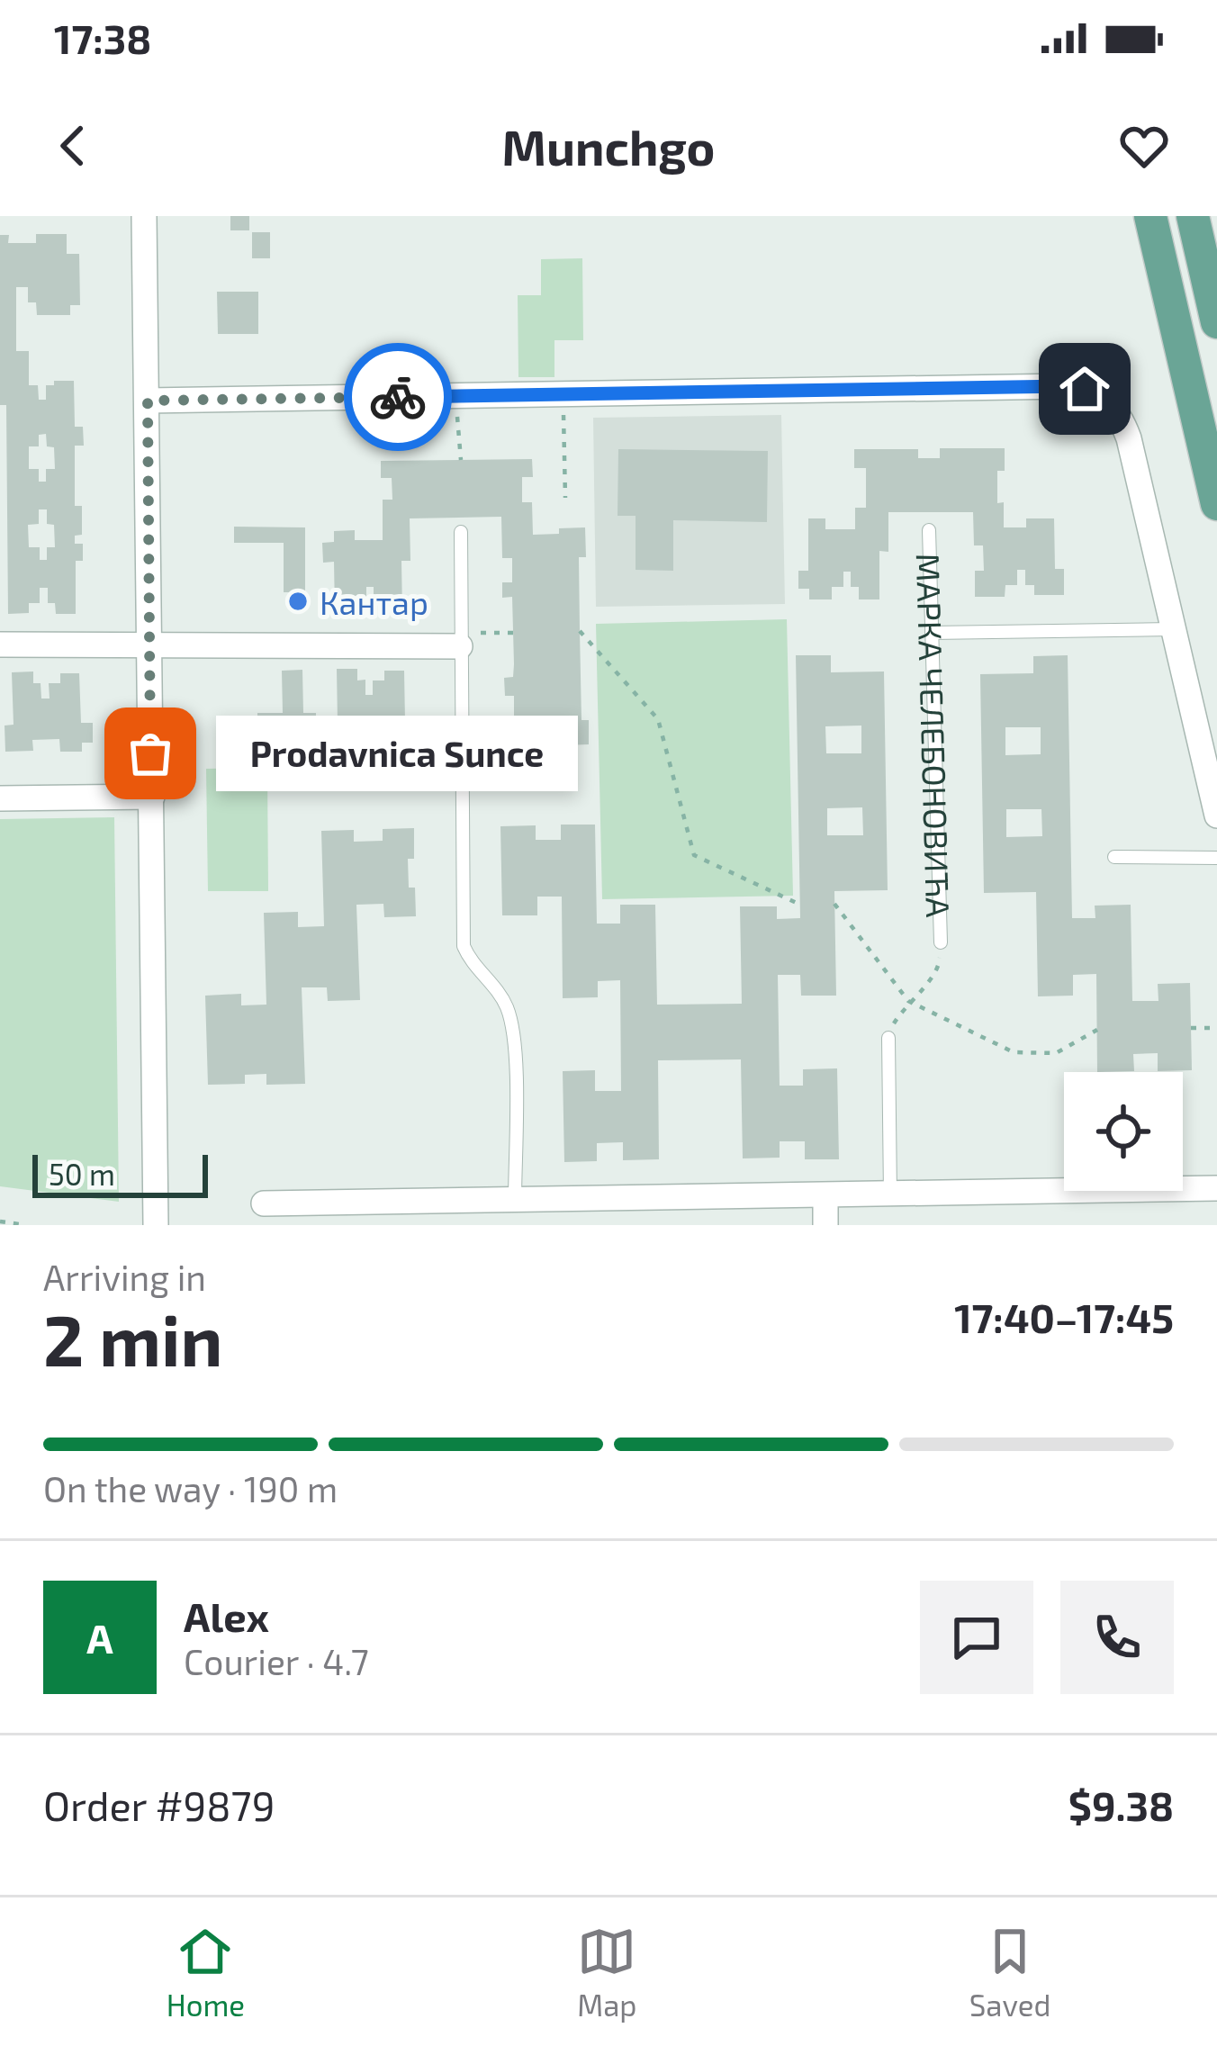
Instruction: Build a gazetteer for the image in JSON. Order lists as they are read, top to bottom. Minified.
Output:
{"streets":{"lane":["МАРКА ЧЕЛЕБОНОВИЋА"]},"places":["Кантар","Prodavnica Sunce"],"scale_bar":"50 m","page":{"status":"17:38","header":"Munchgo","bubble":"Prodavnica Sunce","scale":"50 m","heading":["2 min","Arriving in","17:40–17:45"],"panel":["Alex","Courier · 4.7","Order #9879","$9.38"],"bar":"On the way · 190 m","round":"A","tabs":["Home","Map","Saved"]}}
